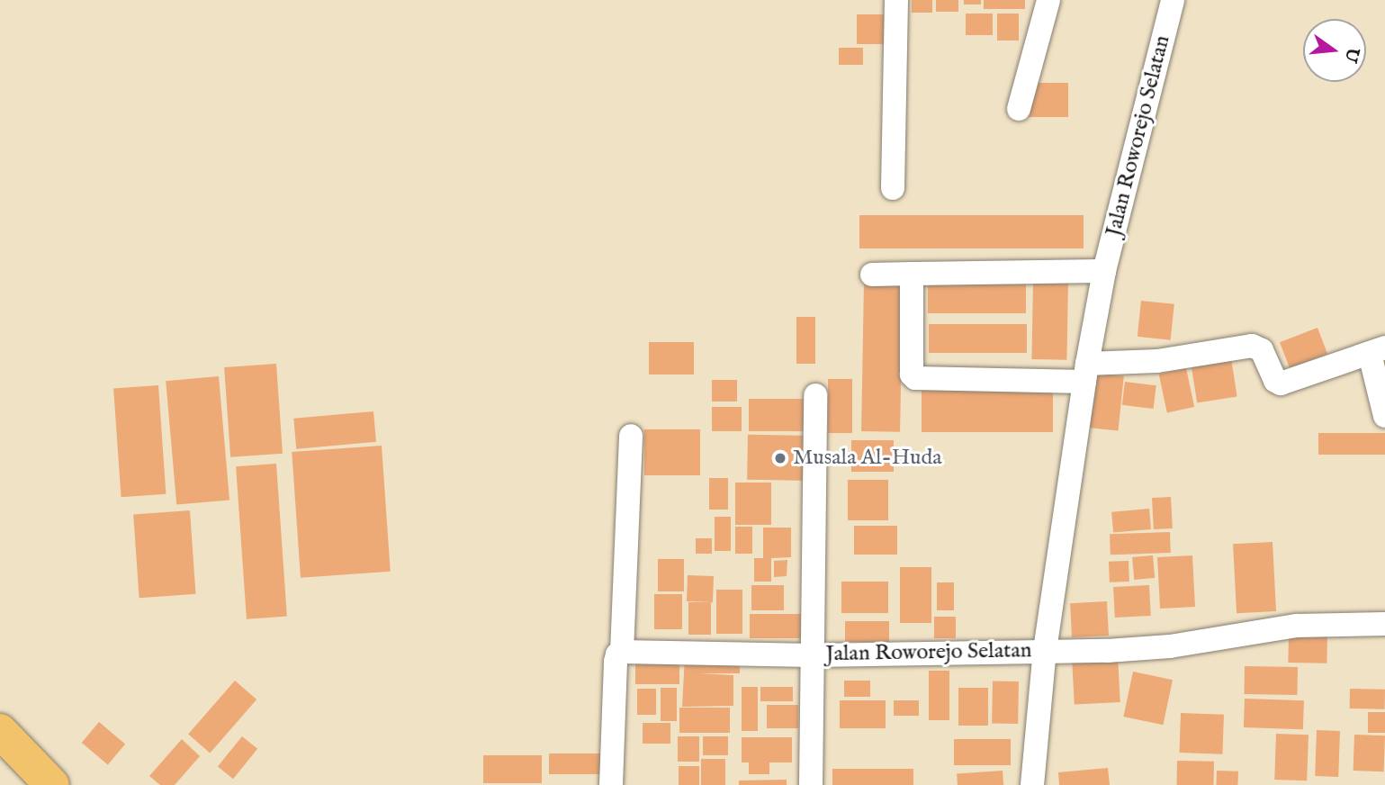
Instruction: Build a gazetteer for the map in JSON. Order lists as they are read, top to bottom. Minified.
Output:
{"streets":{"street":["Jalan Roworejo Selatan"]},"places":["Musala Al-Huda"],"north":"right"}
